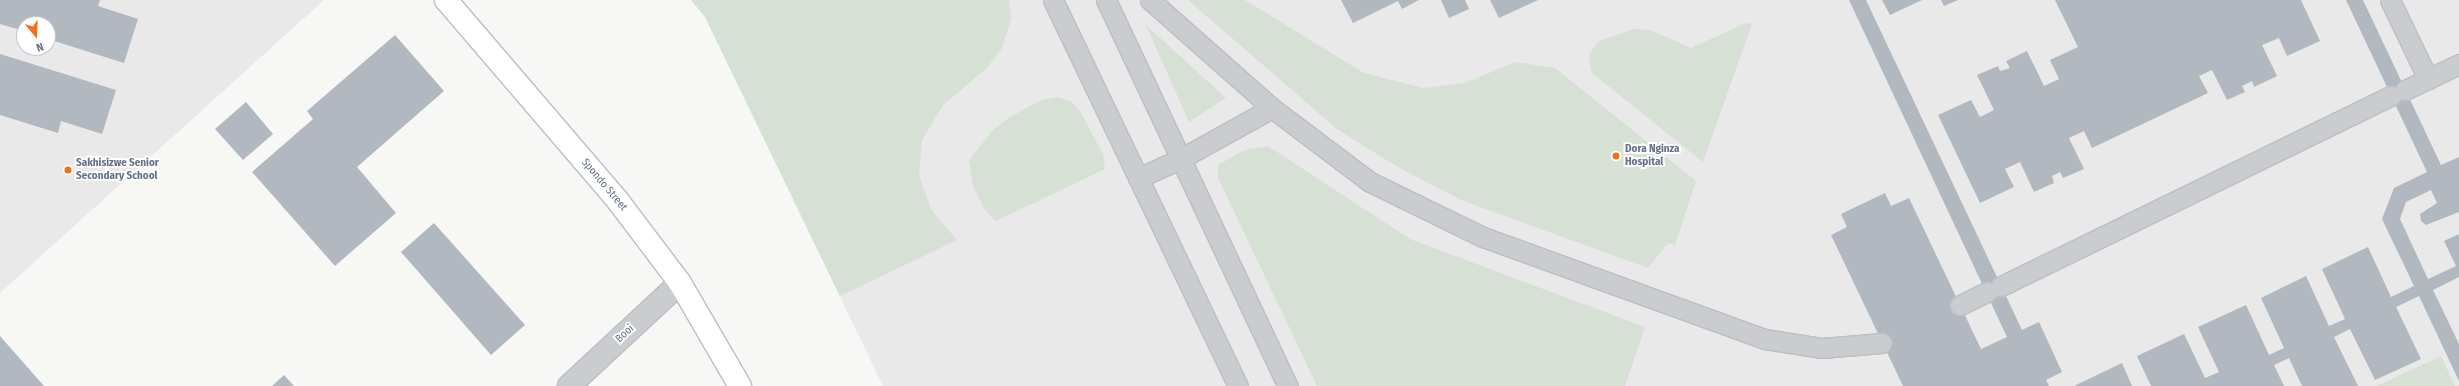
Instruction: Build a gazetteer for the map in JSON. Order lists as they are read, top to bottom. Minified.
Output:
{"streets":{"main road":["Spondo Street"],"street":["Booi"]},"crossings":[["Spondo Street","Booi"]],"places":["Dora Nginza Hospital","Sakhisizwe Senior Secondary School"],"north":"bottom"}
